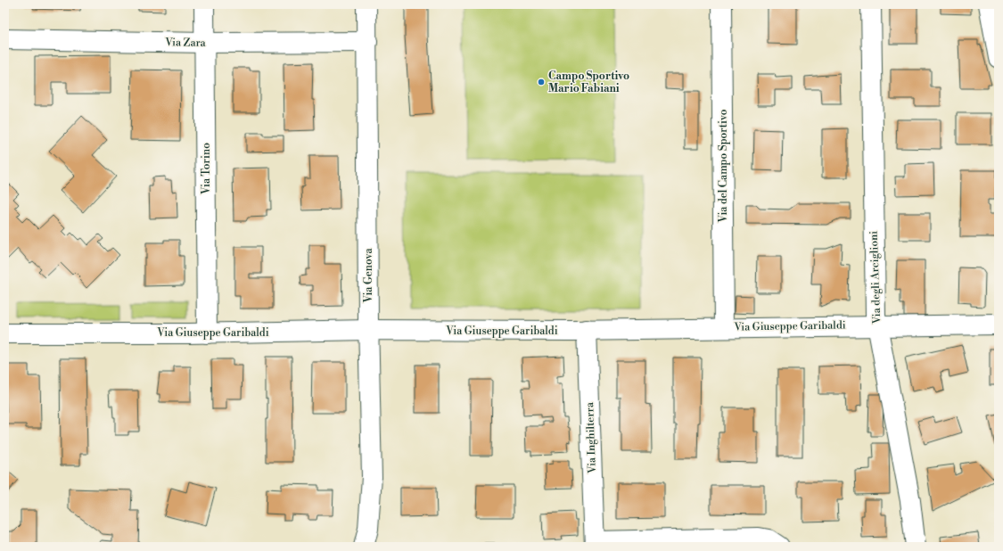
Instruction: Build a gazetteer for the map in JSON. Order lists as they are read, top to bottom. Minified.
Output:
{"streets":{"street":["Via Zara","Via del Campo Sportivo","Via Torino","Via Genova","Via degli Arciglioni","Via Giuseppe Garibaldi","Via Inghilterra"]},"crossings":[["Via Zara","Via Torino"],["Via Zara","Via Genova"],["Via del Campo Sportivo","Via Giuseppe Garibaldi"],["Via Torino","Via Giuseppe Garibaldi"],["Via Genova","Via Giuseppe Garibaldi"],["Via degli Arciglioni","Via Giuseppe Garibaldi"],["Via Giuseppe Garibaldi","Via Inghilterra"]],"places":["Campo Sportivo Mario Fabiani"]}
